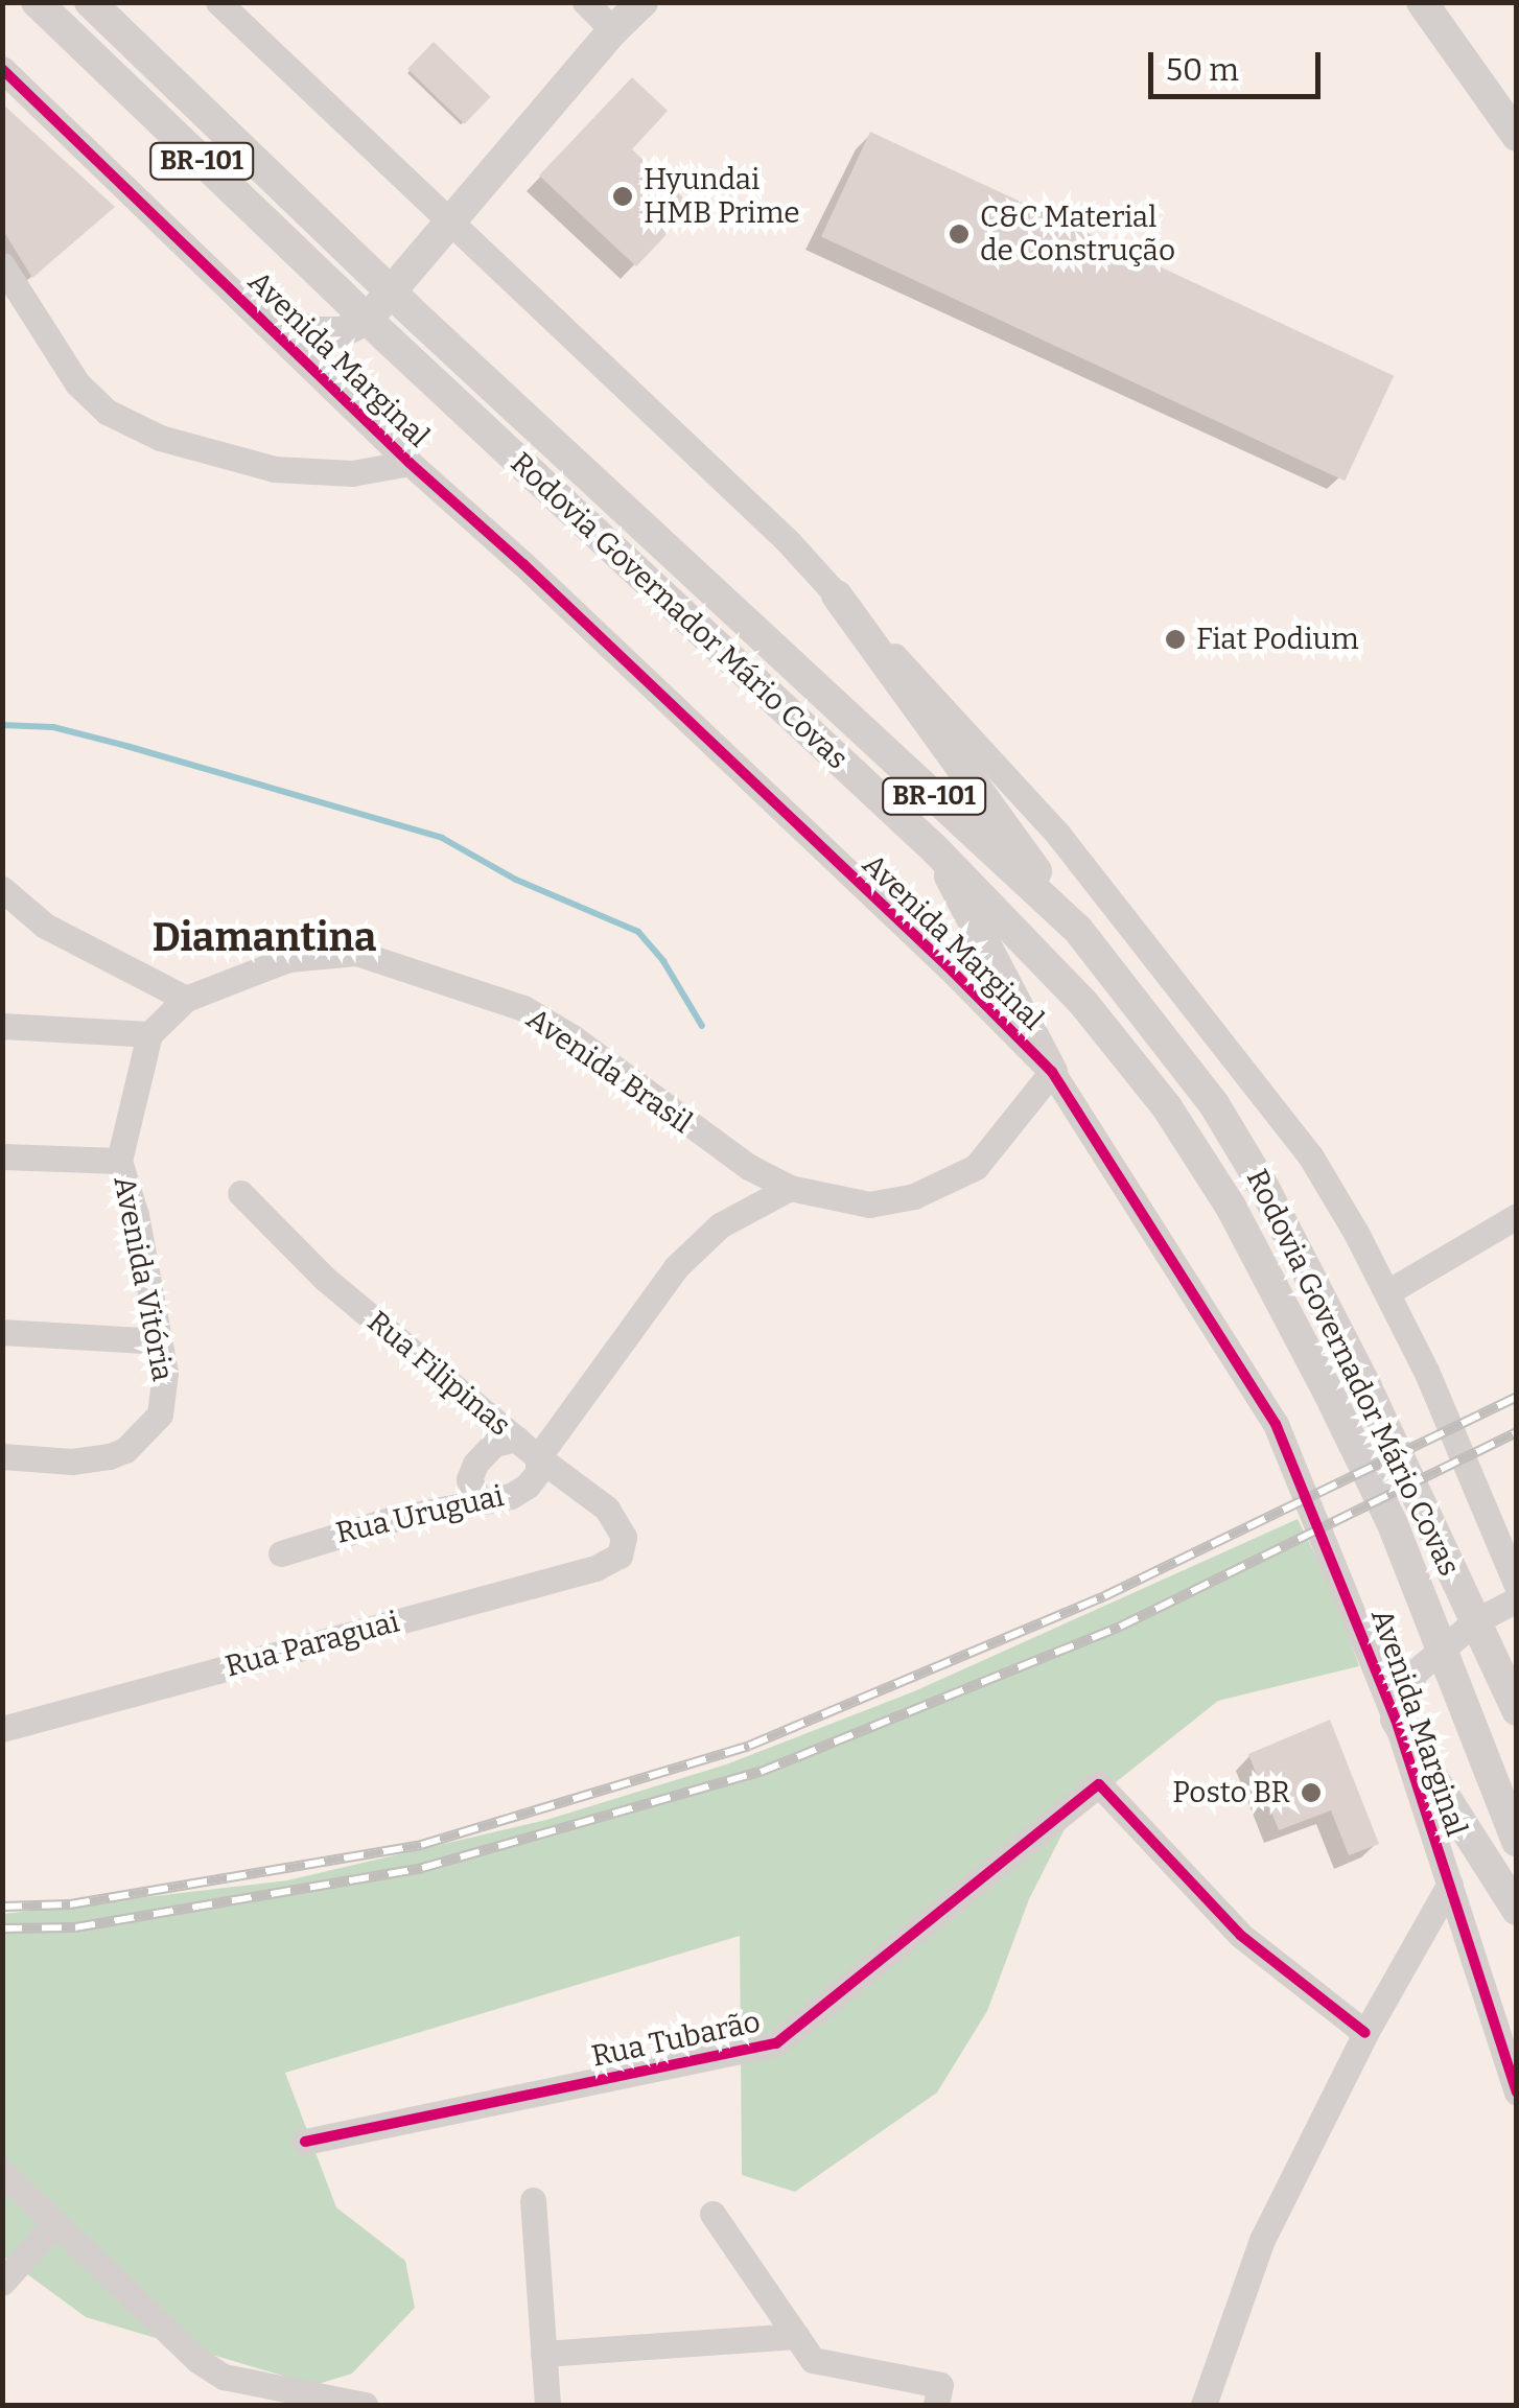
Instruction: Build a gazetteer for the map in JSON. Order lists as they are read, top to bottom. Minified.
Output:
{"streets":{"main road":["BR-101","Rodovia Governador Mário Covas"],"street":["Avenida Marginal","Avenida Brasil","Avenida Vitória","Rua Filipinas","Rua Uruguai","Rua Paraguai","Rua Tubarão"]},"crossings":[["Avenida Marginal","Avenida Brasil"],["Avenida Brasil","Avenida Vitória"],["Rua Filipinas","Rua Uruguai"],["Rua Filipinas","Rua Paraguai"]],"districts":["Diamantina"],"places":["Hyundai HMB Prime","C&C Material de Construção","Fiat Podium","Posto BR"],"scale_bar":"50 m"}
